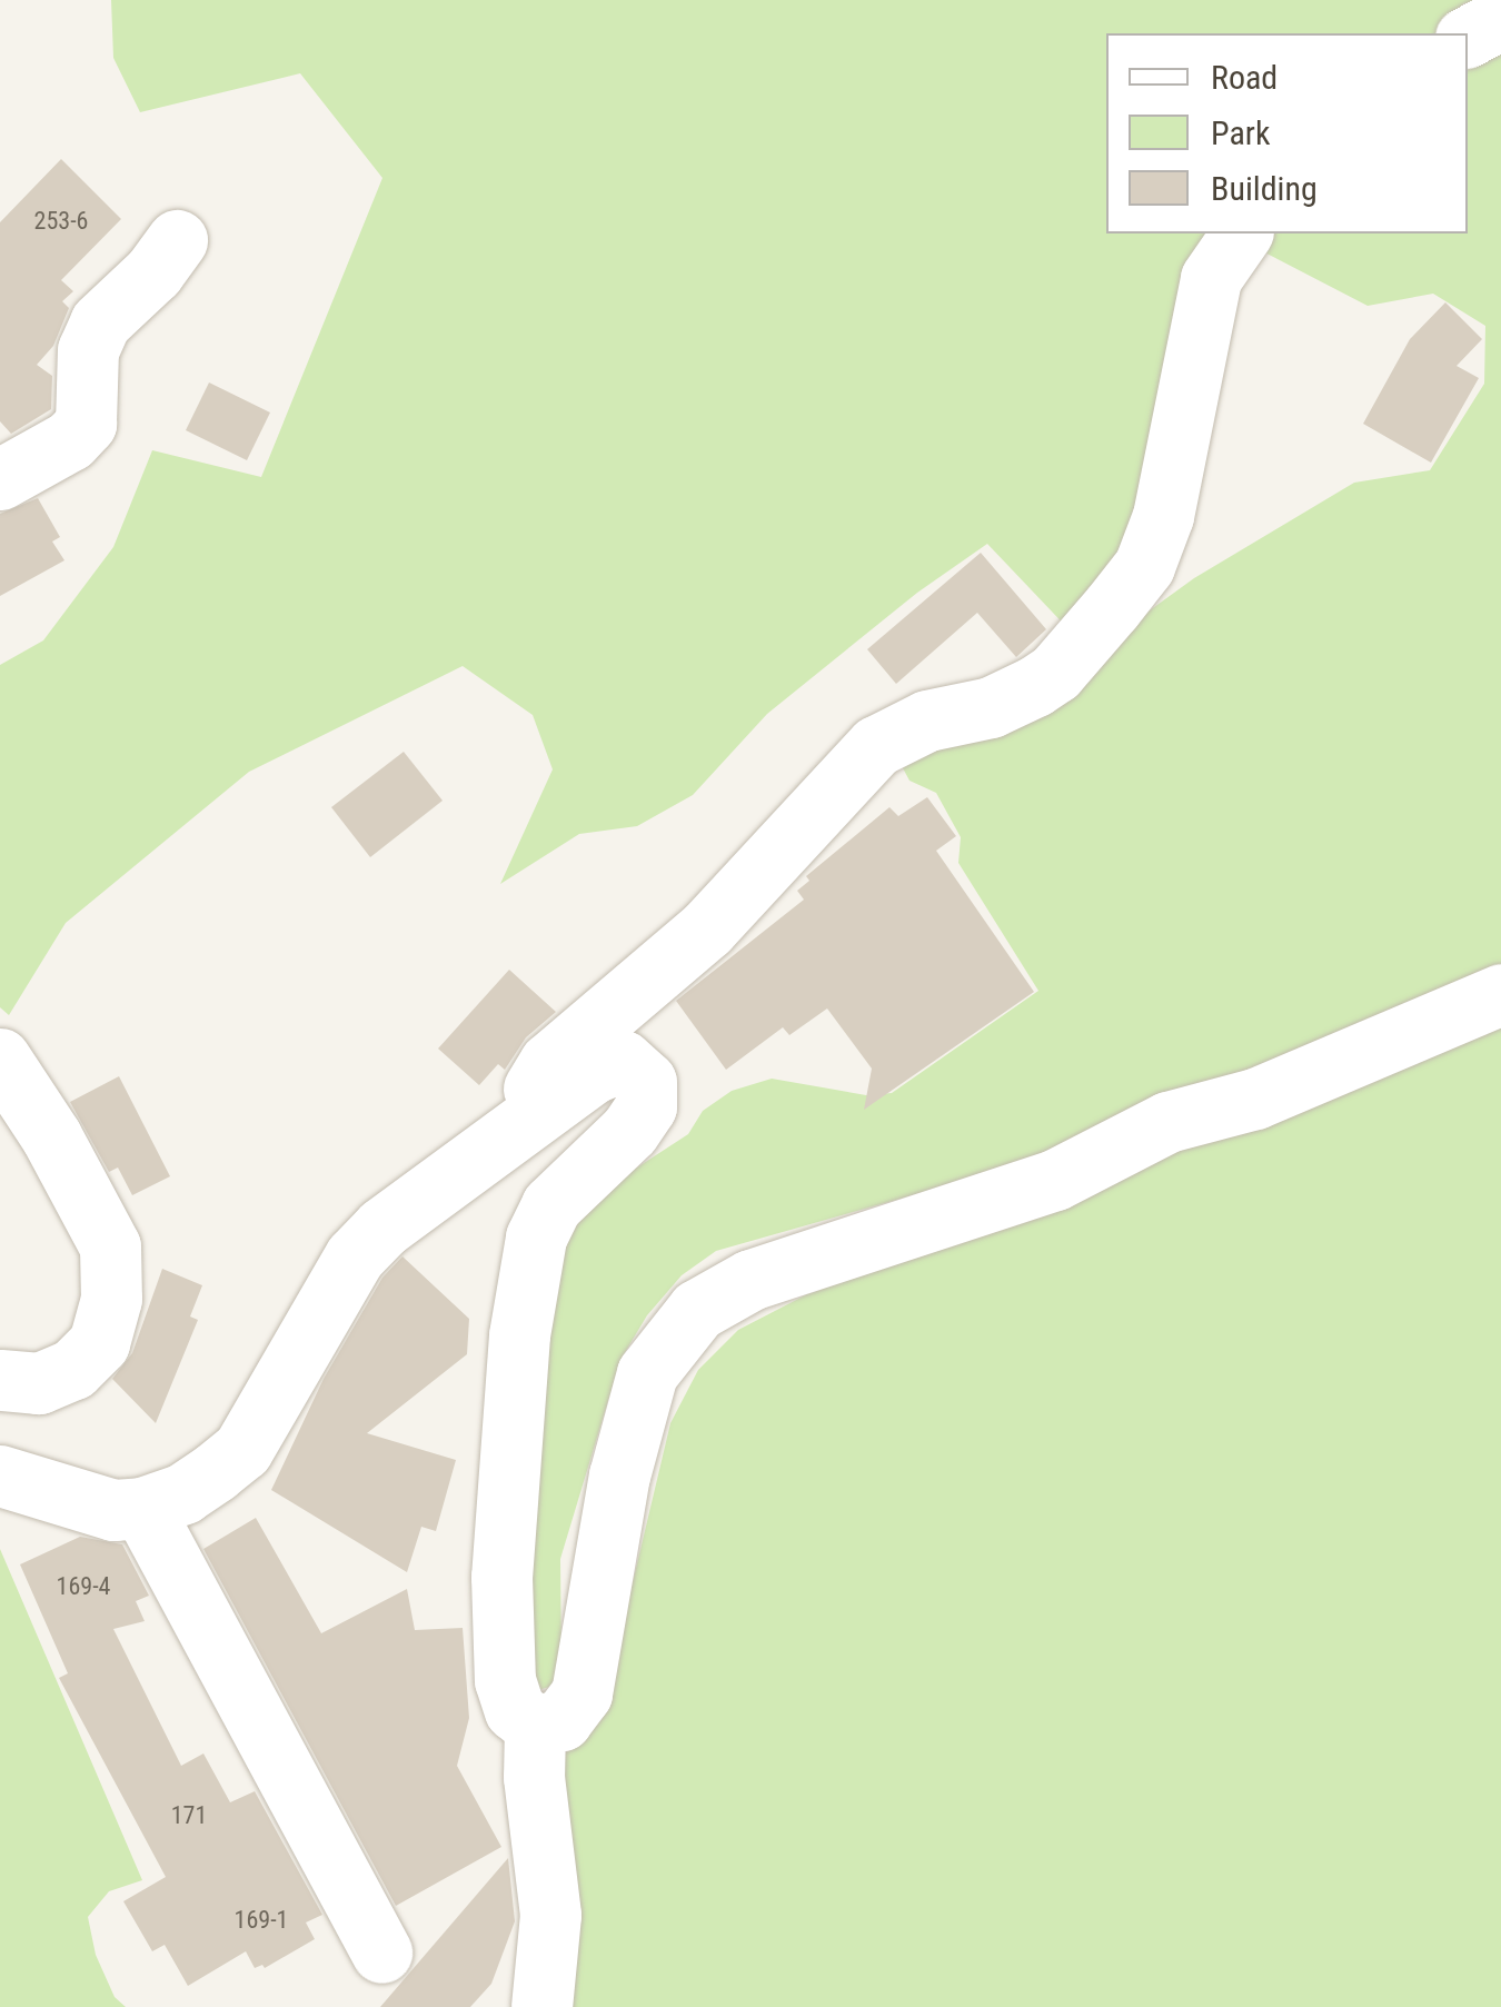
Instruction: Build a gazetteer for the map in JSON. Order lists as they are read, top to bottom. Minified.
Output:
{"house_numbers":["253-6","169-4","171","169-1"],"legend":["Road","Park","Building"]}
